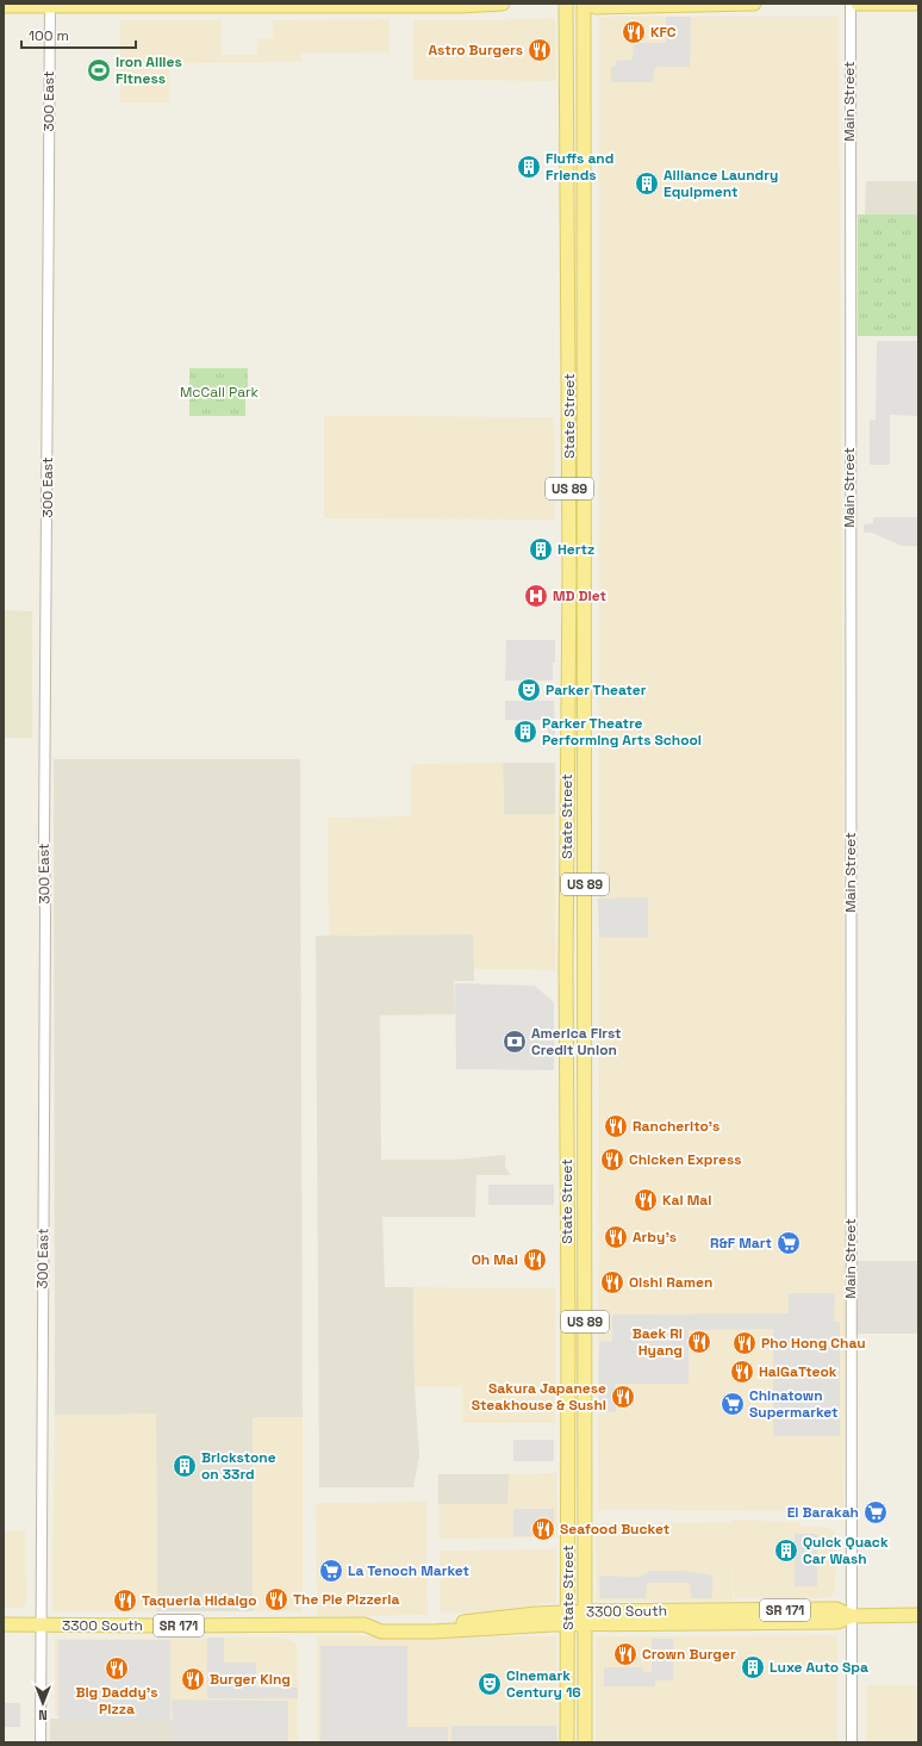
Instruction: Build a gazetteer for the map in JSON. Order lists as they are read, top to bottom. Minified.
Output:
{"streets":{"main road":["State Street","US 89","SR 171","3300 South"],"street":["300 East","Main Street"]},"crossings":[["300 East","3300 South"],["Main Street","3300 South"],["State Street","3300 South"]],"parks":["McCall Park"],"places":{"restaurant":["KFC","Astro Burgers","Rancherito's","Chicken Express","Kai Mai","Arby's","Oh Mai","Oishi Ramen","Baek Ri Hyang","Pho Hong Chau","HalGaTteok","Sakura Japanese Steakhouse & Sushi","Seafood Bucket","The Pie Pizzeria","Taqueria Hidalgo","Crown Burger","Big Daddy's Pizza","Burger King"],"sports":["Iron Allies Fitness"],"building":["Fluffs and Friends","Alliance Laundry Equipment","Hertz","Parker Theatre Performing Arts School","Brickstone on 33rd","Quick Quack Car Wash","Luxe Auto Spa"],"hospital":["MD Diet"],"theatre":["Parker Theater","Cinemark Century 16"],"bank":["America First Credit Union"],"supermarket":["R&F Mart","Chinatown Supermarket","El Barakah","La Tenoch Market"]},"scale_bar":"100 m","north":"bottom"}
